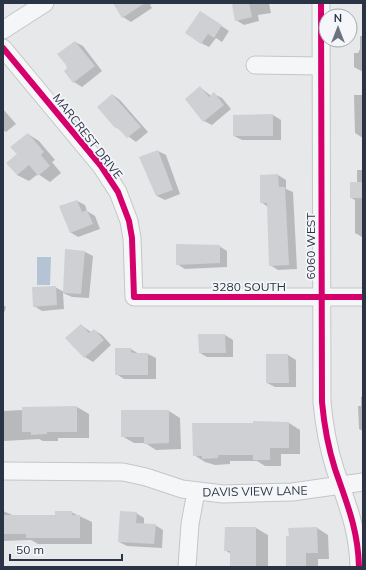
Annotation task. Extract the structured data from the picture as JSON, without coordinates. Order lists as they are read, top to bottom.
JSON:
{
  "streets": {
    "street": [
      "MARCREST DRIVE",
      "6060 WEST",
      "3280 SOUTH",
      "DAVIS VIEW LANE"
    ]
  },
  "crossings": [
    ["MARCREST DRIVE", "3280 SOUTH"],
    ["6060 WEST", "3280 SOUTH"],
    ["6060 WEST", "DAVIS VIEW LANE"]
  ],
  "scale_bar": "50 m",
  "north": "top"
}
